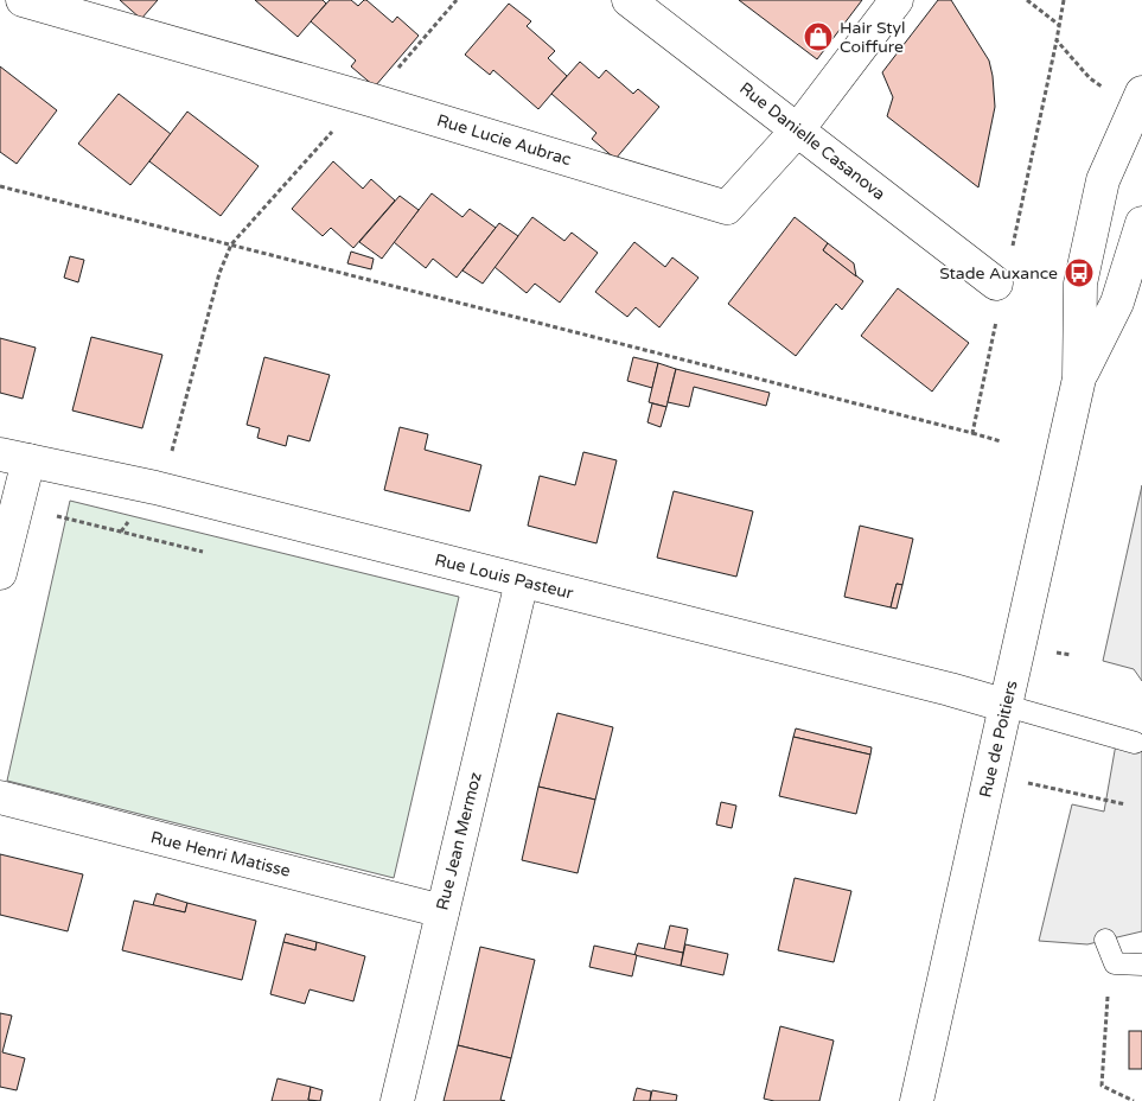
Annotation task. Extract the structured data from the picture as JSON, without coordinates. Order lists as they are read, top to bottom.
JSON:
{
  "streets": {
    "street": [
      "Rue Lucie Aubrac",
      "Rue Danielle Casanova",
      "Rue Louis Pasteur",
      "Rue de Poitiers",
      "Rue Jean Mermoz",
      "Rue Henri Matisse"
    ]
  },
  "crossings": [
    ["Rue Lucie Aubrac", "Rue Danielle Casanova"],
    ["Rue Louis Pasteur", "Rue de Poitiers"],
    ["Rue Louis Pasteur", "Rue Jean Mermoz"],
    ["Rue Jean Mermoz", "Rue Henri Matisse"]
  ],
  "places": {
    "shop": ["Hair Styl Coiffure"],
    "bus stop": ["Stade Auxance"]
  }
}
